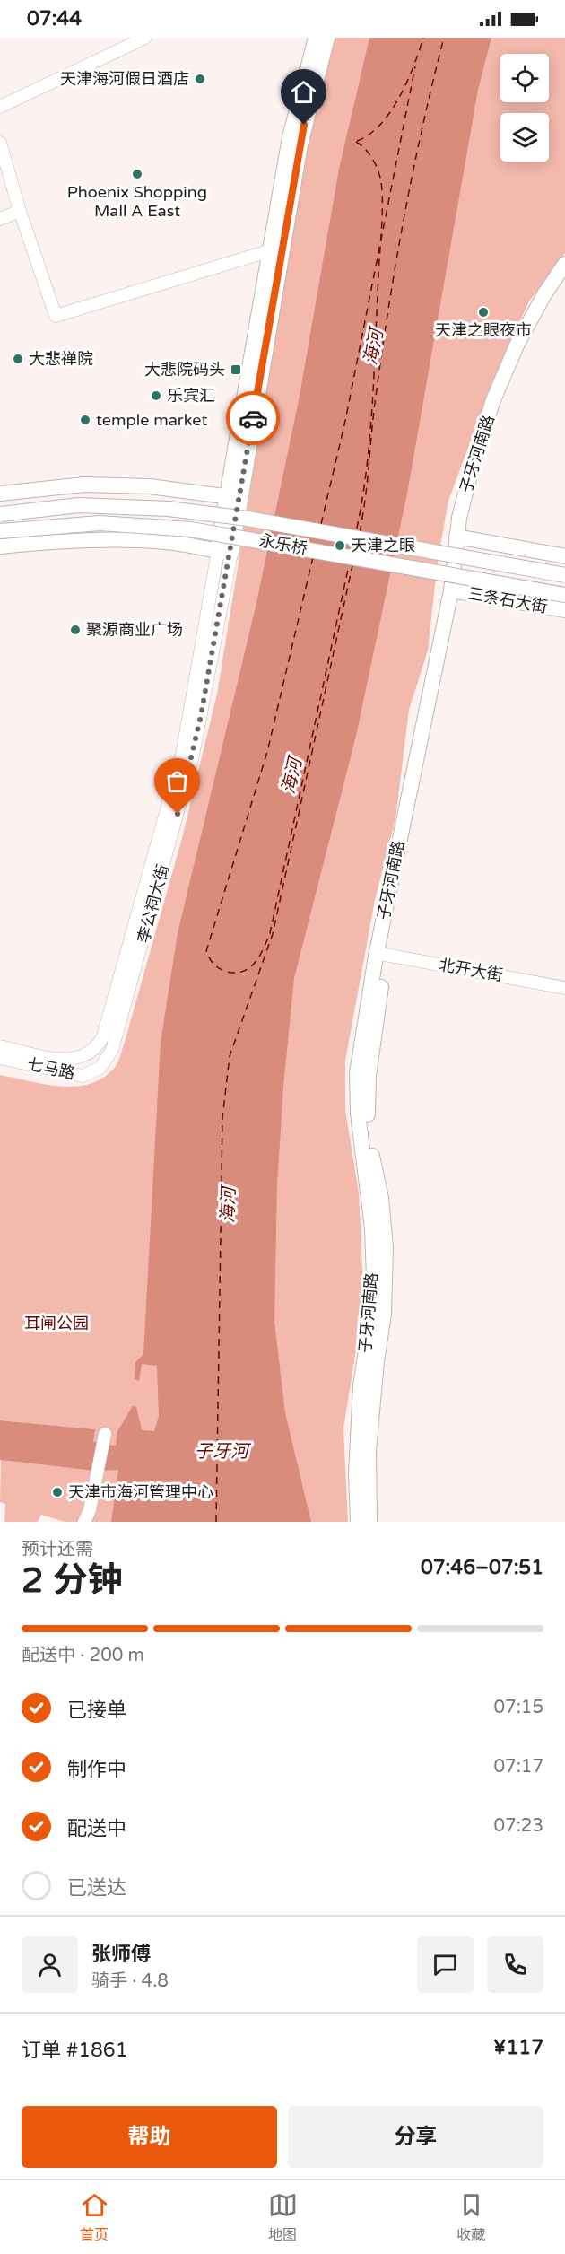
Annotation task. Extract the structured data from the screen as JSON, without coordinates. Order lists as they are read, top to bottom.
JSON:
{
  "streets": {
    "main road": [
      "子牙河南路",
      "永乐桥",
      "三条石大街",
      "李公祠大街"
    ],
    "street": ["北开大街", "七马路"]
  },
  "crossings": [
    ["子牙河南路", "三条石大街"],
    ["子牙河南路", "北开大街"],
    ["李公祠大街", "七马路"]
  ],
  "water": ["海河", "子牙河"],
  "parks": ["耳闸公园"],
  "places": {
    "other": [
      "天津海河假日酒店",
      "Phoenix Shopping Mall A East",
      "天津之眼夜市",
      "大悲禅院",
      "乐宾汇",
      "temple market",
      "天津之眼",
      "聚源商业广场",
      "天津市海河管理中心"
    ],
    "transit": ["大悲院码头"]
  },
  "page": {
    "status": "07:44",
    "heading": ["2 分钟", "预计还需", "07:46–07:51"],
    "panel": [
      "张师傅",
      "骑手 · 4.8",
      "订单 #1861",
      "¥117"
    ],
    "bar": "配送中 · 200 m",
    "list": [
      ["已接单", "07:15"],
      ["制作中", "07:17"],
      ["配送中", "07:23"],
      "已送达"
    ],
    "buttons": ["帮助", "分享"],
    "tabs": ["首页", "地图", "收藏"]
  }
}
